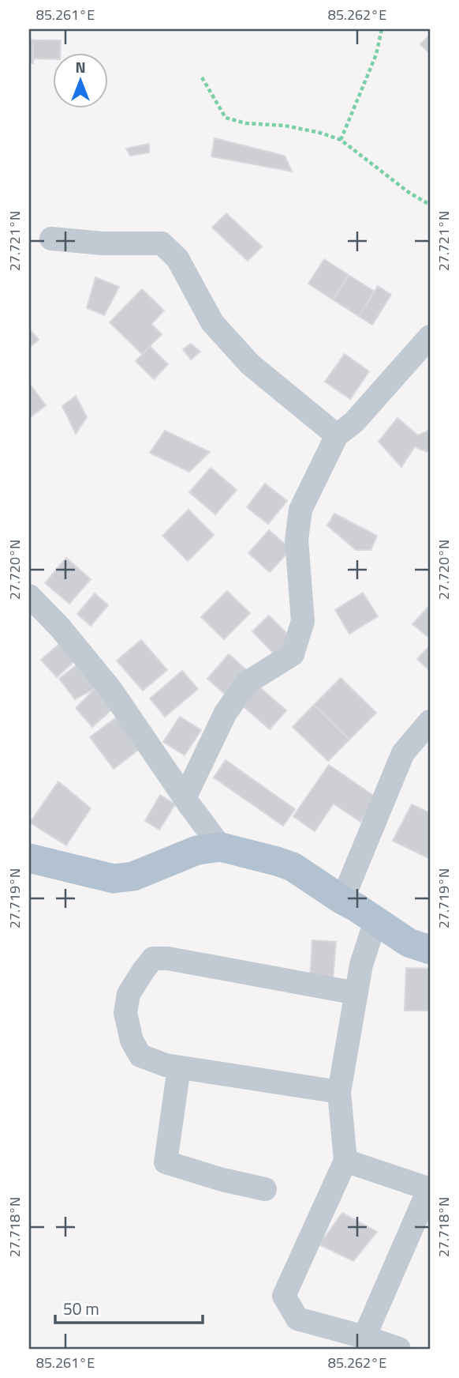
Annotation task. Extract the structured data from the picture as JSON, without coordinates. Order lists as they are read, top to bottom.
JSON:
{
  "scale_bar": "50 m",
  "north": "top",
  "coordinates": [
    "85.261°E",
    "85.262°E",
    "27.721°N",
    "27.720°N",
    "27.719°N",
    "27.718°N"
  ]
}
